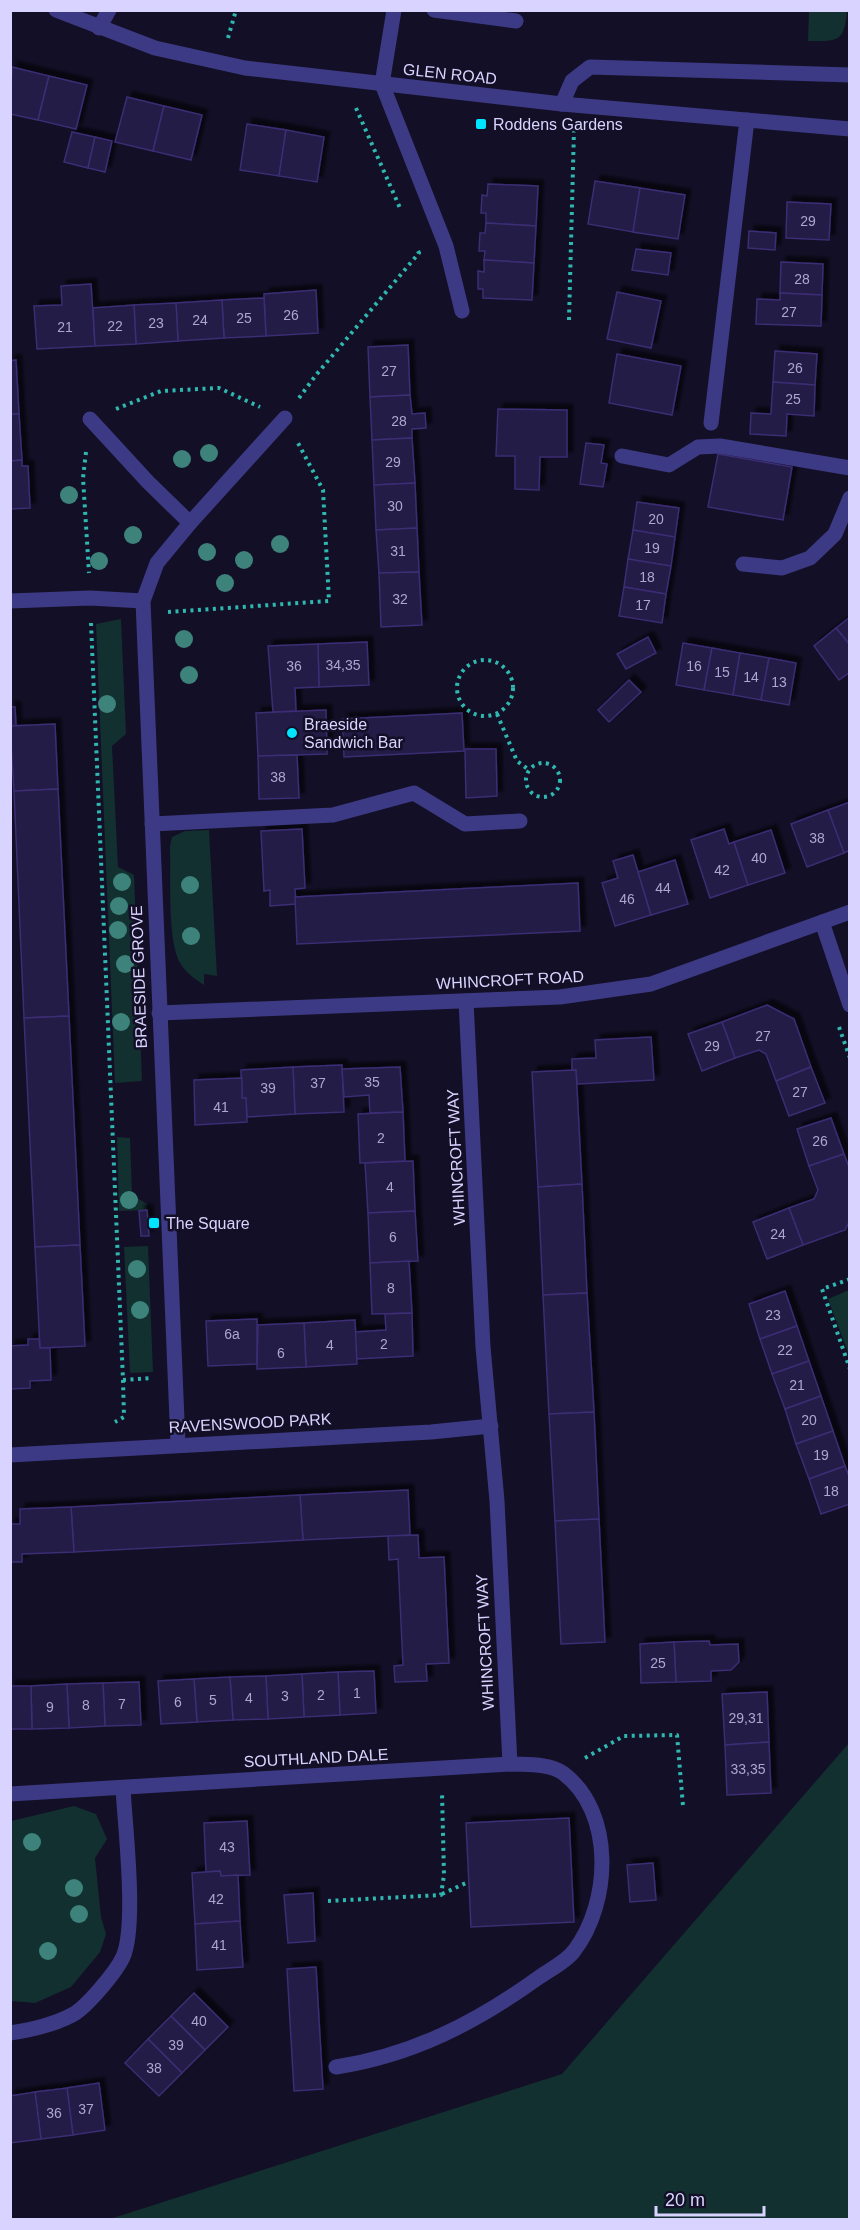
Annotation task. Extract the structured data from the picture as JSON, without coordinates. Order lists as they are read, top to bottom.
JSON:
{
  "streets": {
    "street": [
      "GLEN ROAD",
      "BRAESIDE GROVE",
      "WHINCROFT ROAD",
      "WHINCROFT WAY",
      "RAVENSWOOD PARK",
      "SOUTHLAND DALE"
    ]
  },
  "crossings": [
    ["BRAESIDE GROVE", "WHINCROFT ROAD"],
    ["BRAESIDE GROVE", "RAVENSWOOD PARK"],
    ["WHINCROFT ROAD", "WHINCROFT WAY"],
    ["WHINCROFT WAY", "RAVENSWOOD PARK"],
    ["WHINCROFT WAY", "SOUTHLAND DALE"]
  ],
  "places": {
    "transit": ["Roddens Gardens", "The Square"],
    "other": ["Braeside Sandwich Bar"]
  },
  "house_numbers": [
    "29",
    "28",
    "27",
    "26",
    "25",
    "24",
    "23",
    "22",
    "21",
    "26",
    "27",
    "25",
    "28",
    "29",
    "30",
    "20",
    "19",
    "31",
    "18",
    "32",
    "17",
    "34,35",
    "36",
    "16",
    "15",
    "14",
    "13",
    "38",
    "38",
    "40",
    "42",
    "44",
    "46",
    "27",
    "29",
    "35",
    "37",
    "39",
    "27",
    "41",
    "2",
    "26",
    "4",
    "24",
    "6",
    "8",
    "23",
    "6a",
    "2",
    "4",
    "22",
    "6",
    "21",
    "20",
    "19",
    "18",
    "25",
    "1",
    "2",
    "3",
    "4",
    "5",
    "6",
    "7",
    "8",
    "9",
    "29,31",
    "33,35",
    "43",
    "42",
    "41",
    "40",
    "39",
    "38",
    "37",
    "36"
  ],
  "scale_bar": "20 m"
}
